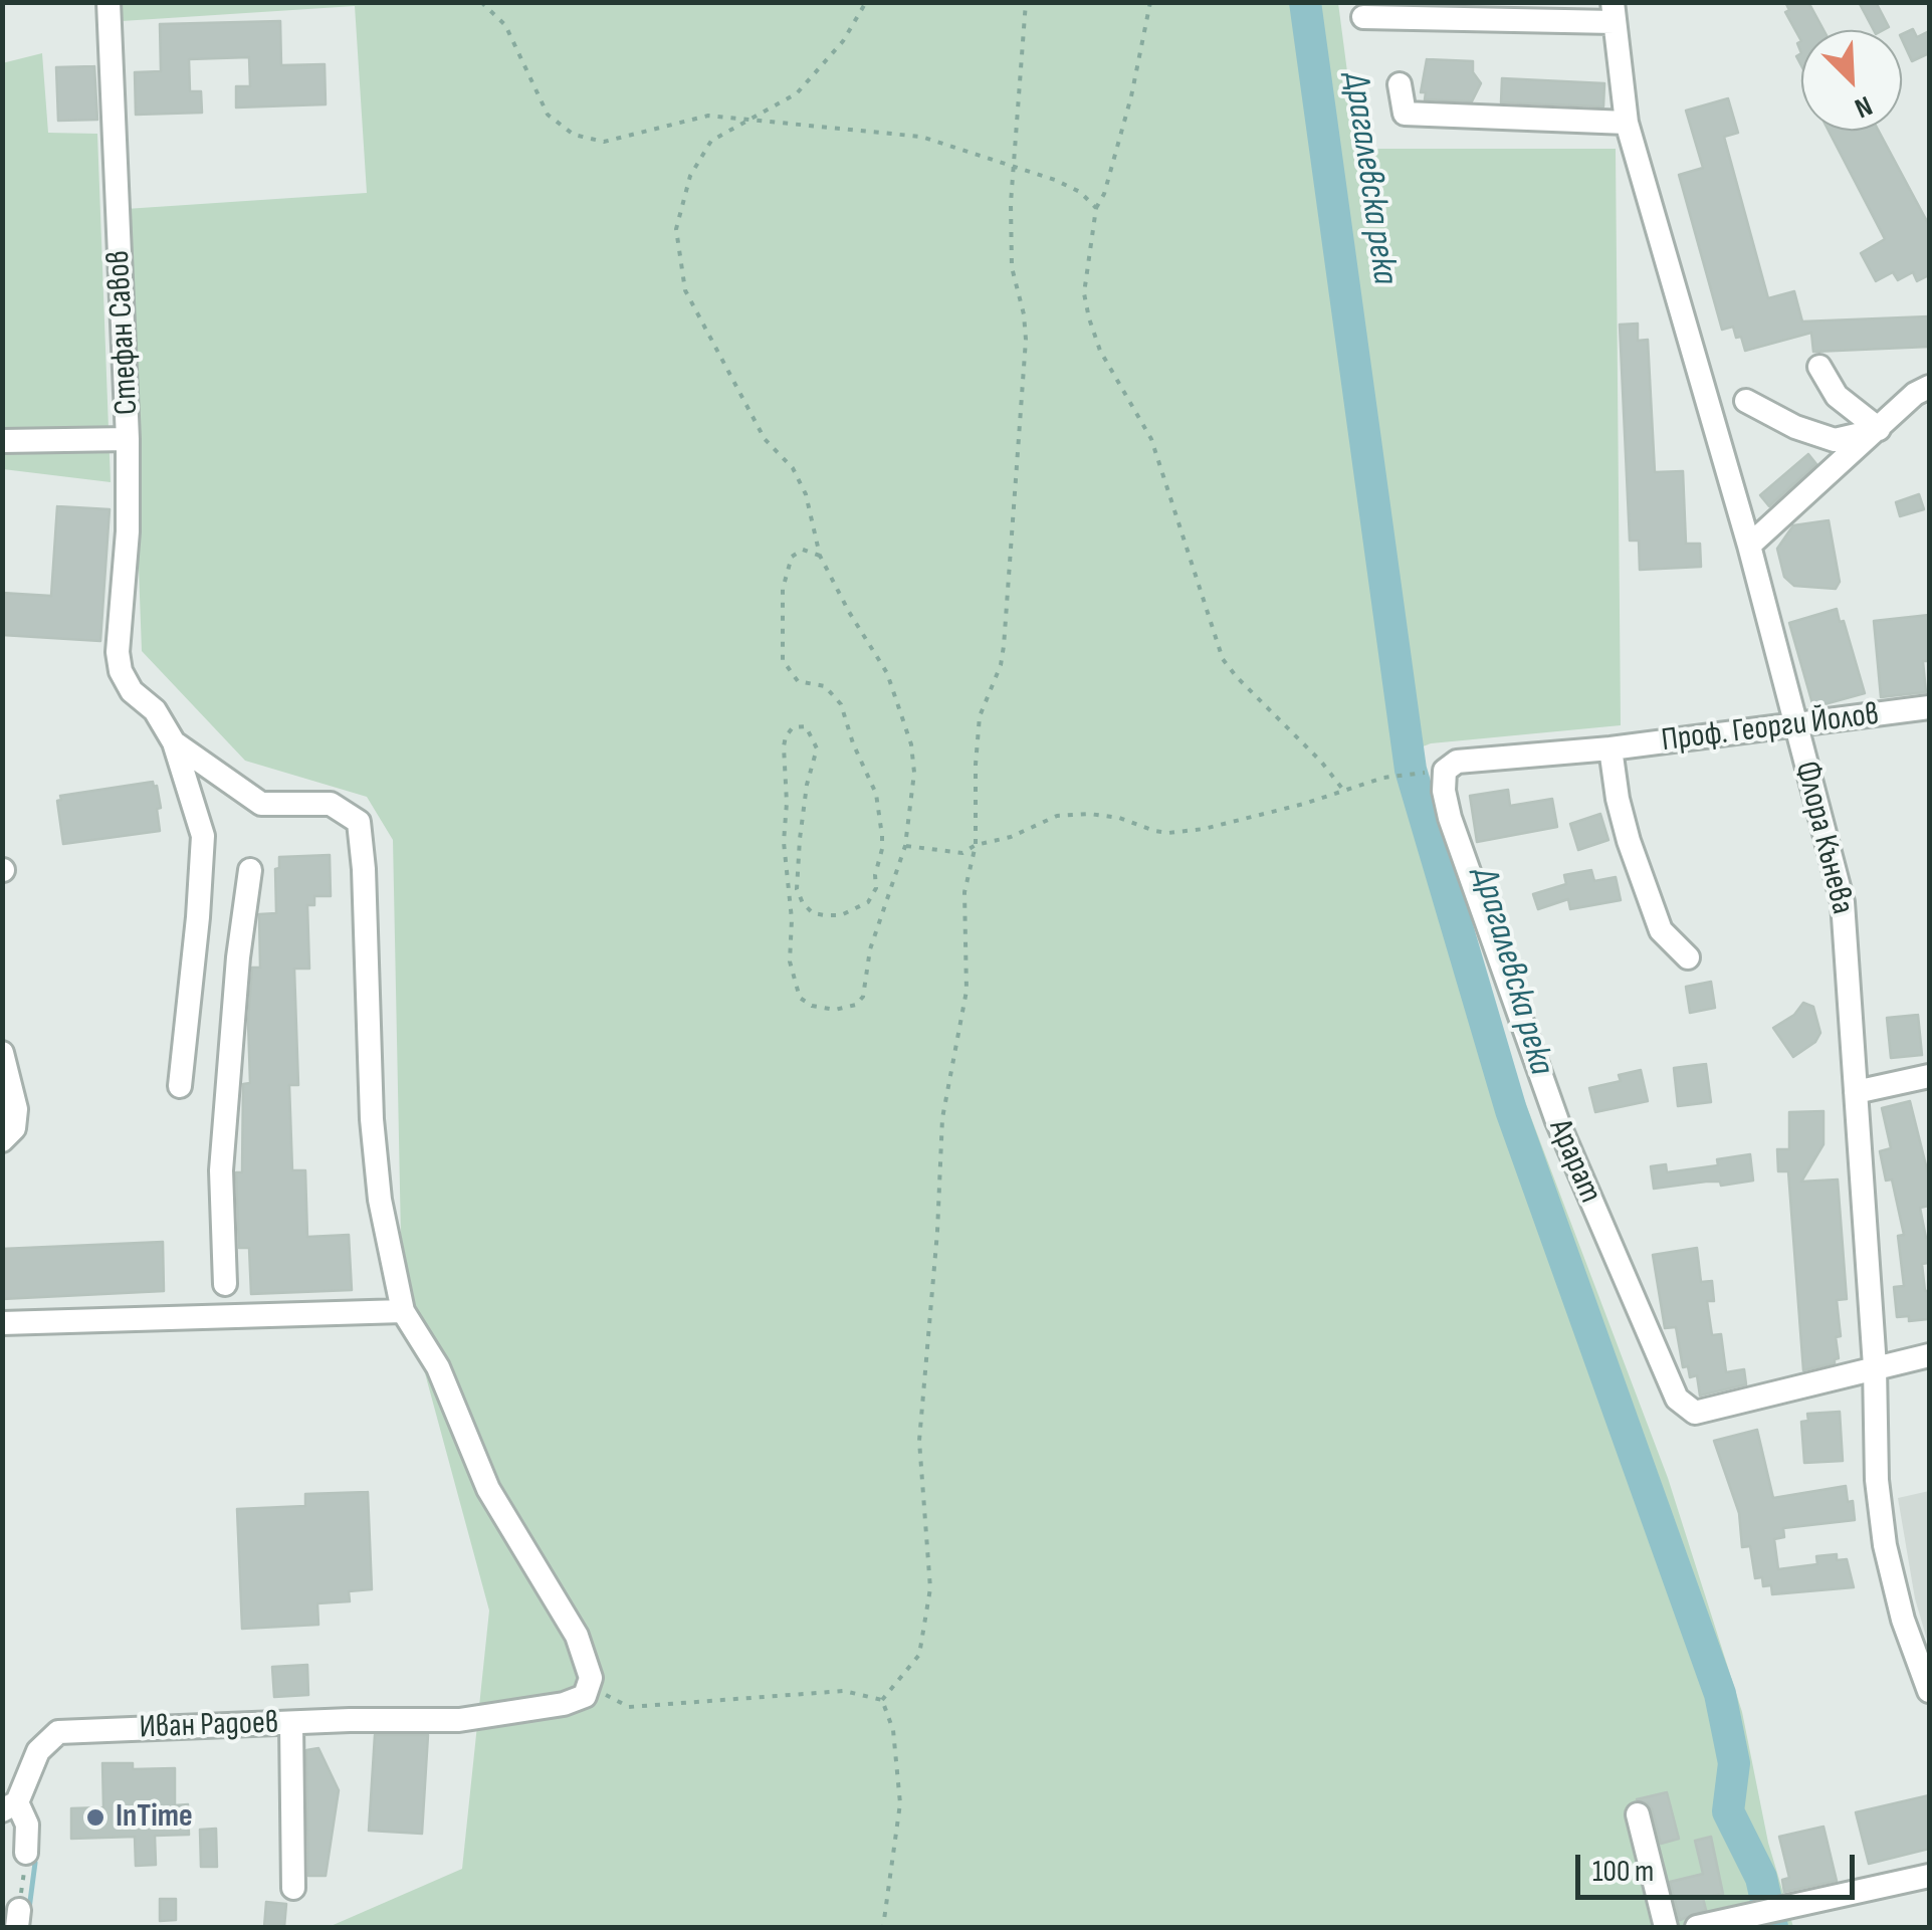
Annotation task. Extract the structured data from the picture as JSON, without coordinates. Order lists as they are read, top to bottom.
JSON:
{
  "streets": {
    "street": [
      "Стефан Савов",
      "Проф. Георги Йолов",
      "Флора Кънева",
      "Арарат",
      "Иван Радоев"
    ]
  },
  "crossings": [
    ["Проф. Георги Йолов", "Флора Кънева"],
    ["Флора Кънева", "Арарат"]
  ],
  "water": ["Драгалевска река"],
  "places": ["InTime"],
  "scale_bar": "100 m",
  "north": "bottom right"
}
